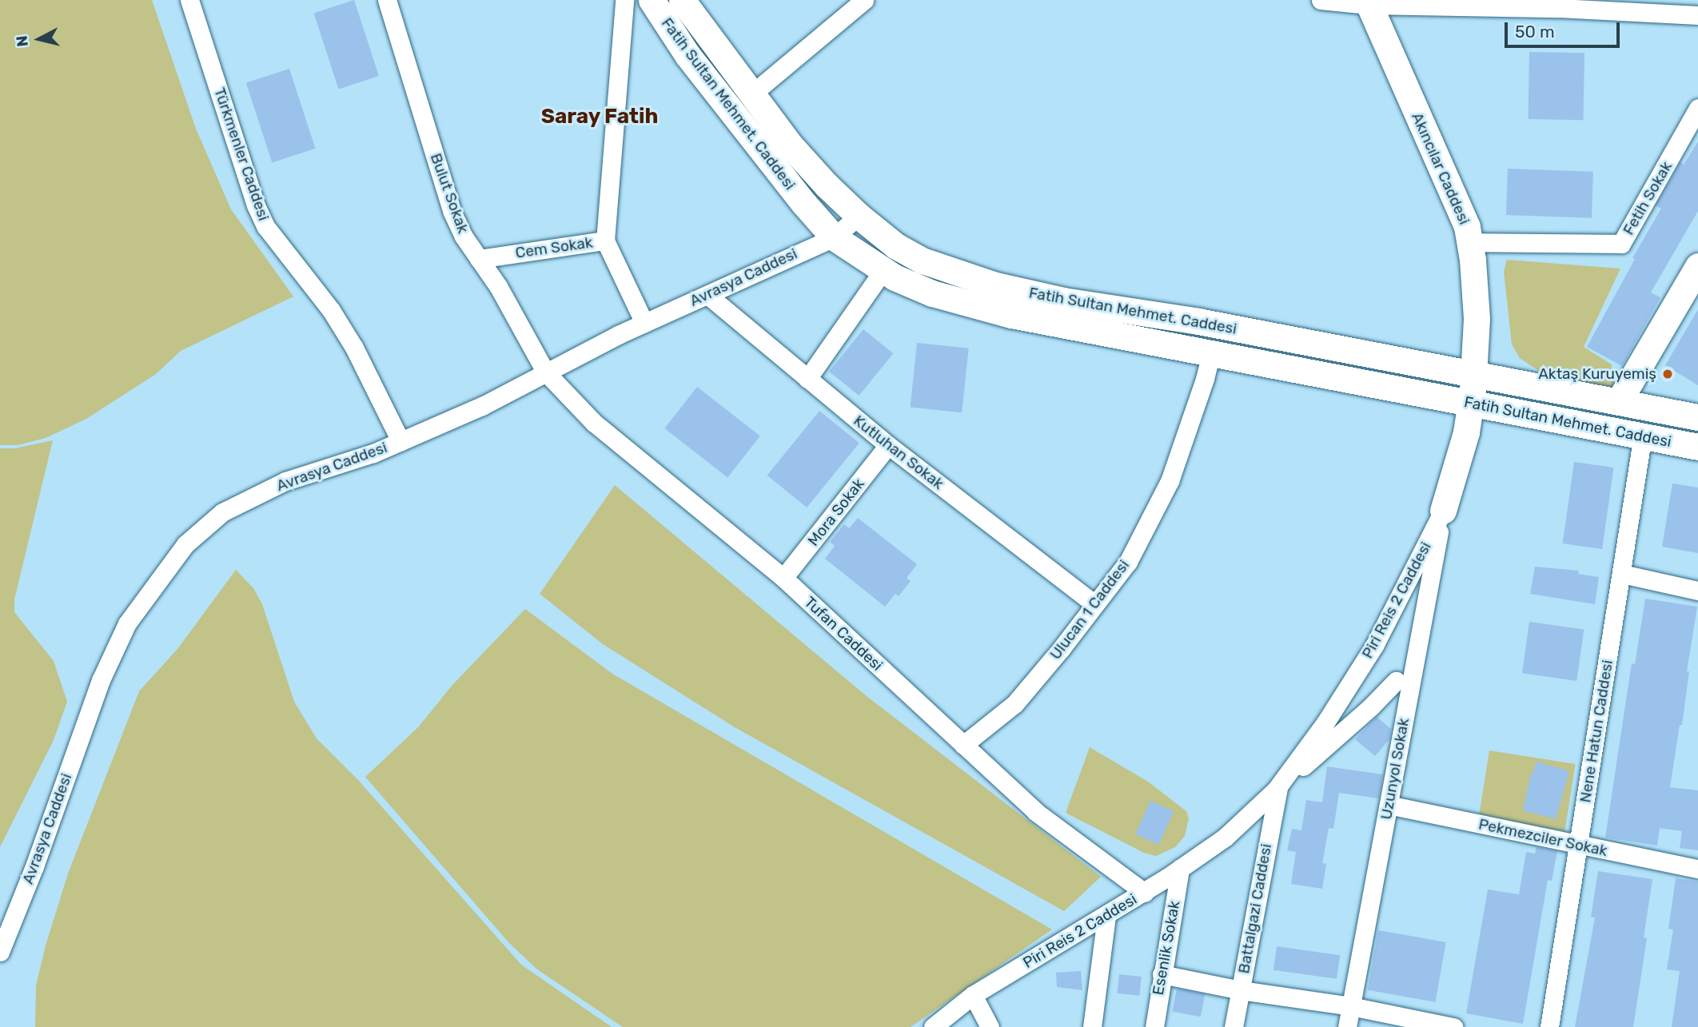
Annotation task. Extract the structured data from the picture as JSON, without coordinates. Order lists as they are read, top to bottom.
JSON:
{
  "streets": {
    "street": [
      "Fatih Sultan Mehmet. Caddesi",
      "Türkmenler Caddesi",
      "Akıncılar Caddesi",
      "Bulut Sokak",
      "Fetih Sokak",
      "Cem Sokak",
      "Avrasya Caddesi",
      "Kutluhan Sokak",
      "Mora Sokak",
      "Piri Reis 2 Caddesi",
      "Ulucan 1 Caddesi",
      "Tufan Caddesi",
      "Nene Hatun Caddesi",
      "Uzunyol Sokak",
      "Pekmezciler Sokak",
      "Battalgazi Caddesi",
      "Esenlik Sokak"
    ]
  },
  "crossings": [
    ["Fatih Sultan Mehmet. Caddesi", "Akıncılar Caddesi"],
    ["Fatih Sultan Mehmet. Caddesi", "Avrasya Caddesi"],
    ["Fatih Sultan Mehmet. Caddesi", "Piri Reis 2 Caddesi"],
    ["Fatih Sultan Mehmet. Caddesi", "Ulucan 1 Caddesi"],
    ["Fatih Sultan Mehmet. Caddesi", "Nene Hatun Caddesi"],
    ["Türkmenler Caddesi", "Avrasya Caddesi"],
    ["Akıncılar Caddesi", "Fetih Sokak"],
    ["Akıncılar Caddesi", "Piri Reis 2 Caddesi"],
    ["Bulut Sokak", "Cem Sokak"],
    ["Bulut Sokak", "Avrasya Caddesi"],
    ["Bulut Sokak", "Tufan Caddesi"],
    ["Cem Sokak", "Avrasya Caddesi"],
    ["Avrasya Caddesi", "Kutluhan Sokak"],
    ["Avrasya Caddesi", "Tufan Caddesi"],
    ["Kutluhan Sokak", "Mora Sokak"],
    ["Kutluhan Sokak", "Ulucan 1 Caddesi"],
    ["Mora Sokak", "Tufan Caddesi"],
    ["Piri Reis 2 Caddesi", "Tufan Caddesi"],
    ["Piri Reis 2 Caddesi", "Uzunyol Sokak"],
    ["Piri Reis 2 Caddesi", "Battalgazi Caddesi"],
    ["Piri Reis 2 Caddesi", "Esenlik Sokak"],
    ["Ulucan 1 Caddesi", "Tufan Caddesi"],
    ["Nene Hatun Caddesi", "Pekmezciler Sokak"],
    ["Uzunyol Sokak", "Pekmezciler Sokak"]
  ],
  "districts": ["Saray Fatih"],
  "places": ["Aktaş Kuruyemiş"],
  "scale_bar": "50 m",
  "north": "left"
}
